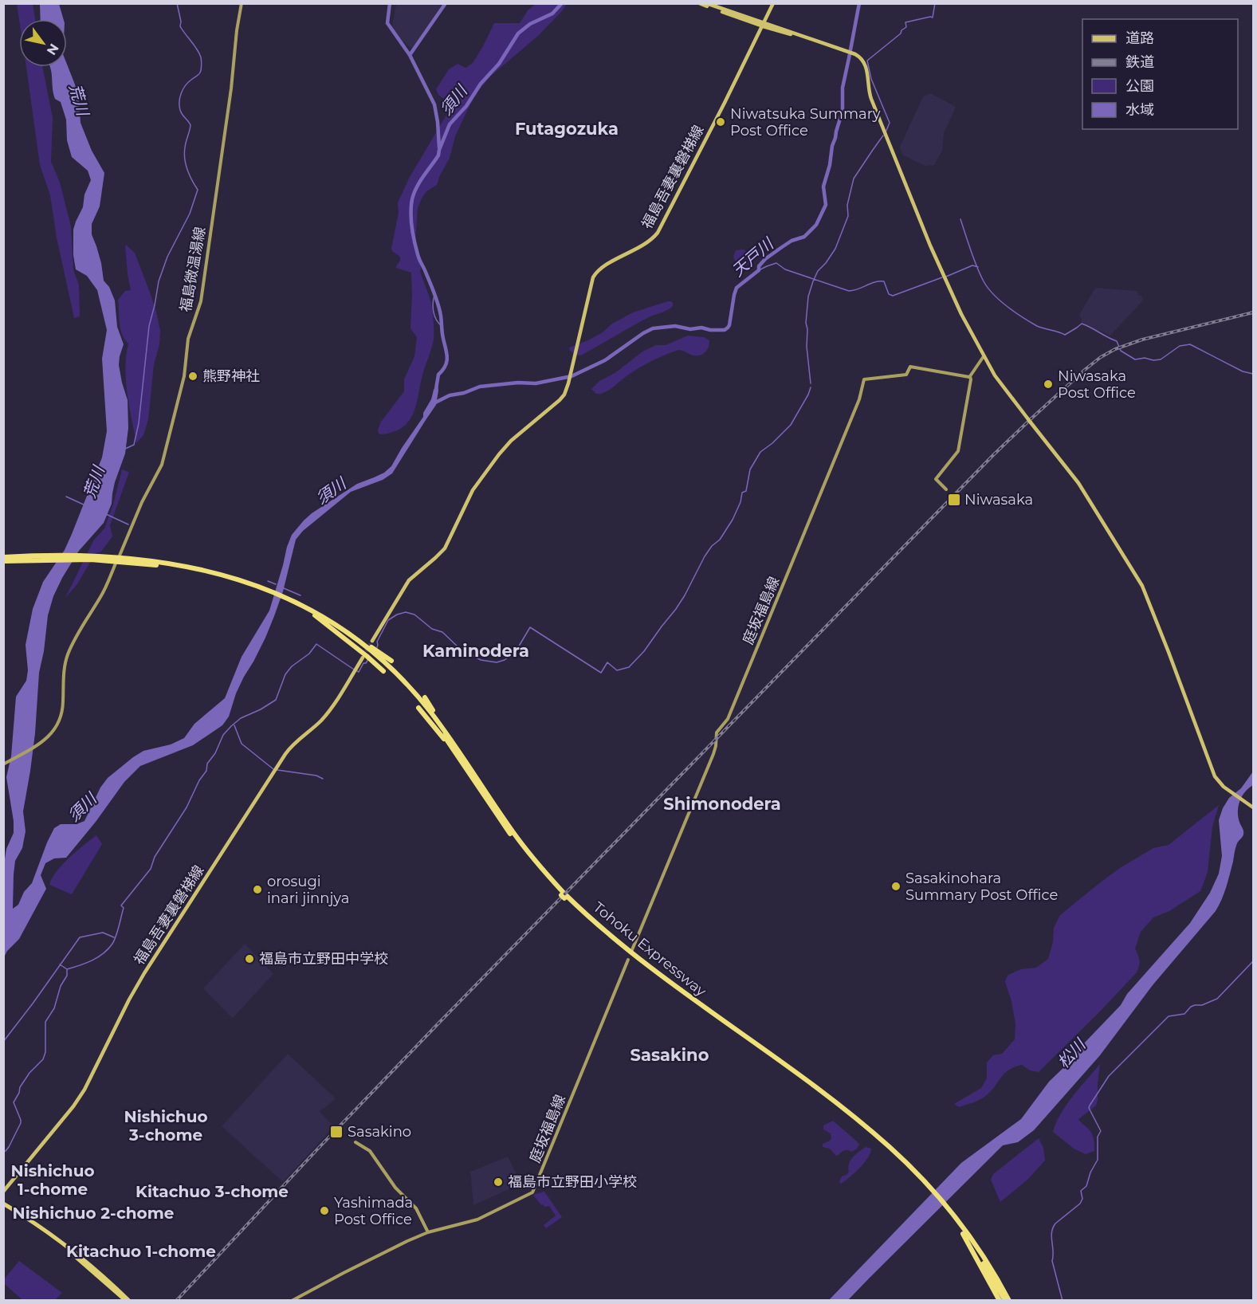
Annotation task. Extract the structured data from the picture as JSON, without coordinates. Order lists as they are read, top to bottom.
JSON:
{
  "streets": {
    "highway": ["Tohoku Expressway"],
    "main road": ["福島吾妻裏磐梯線", "福島微温湯線", "庭坂福島線"]
  },
  "districts": [
    "Futagozuka",
    "Kaminodera",
    "Shimonodera",
    "Sasakino",
    "Nishichuo 3-chome",
    "Nishichuo 1-chome",
    "Kitachuo 3-chome",
    "Nishichuo 2-chome",
    "Kitachuo 1-chome"
  ],
  "water": [
    "荒川",
    "須川",
    "天戸川",
    "松川"
  ],
  "places": {
    "other": [
      "Niwatsuka Summary Post Office",
      "熊野神社",
      "Niwasaka Post Office",
      "Sasakinohara Summary Post Office",
      "orosugi inari jinnjya",
      "福島市立野田中学校",
      "福島市立野田小学校",
      "Yashimada Post Office"
    ],
    "transit": ["Niwasaka", "Sasakino"]
  },
  "legend": [
    "道路",
    "鉄道",
    "公園",
    "水域"
  ],
  "north": "bottom right"
}
